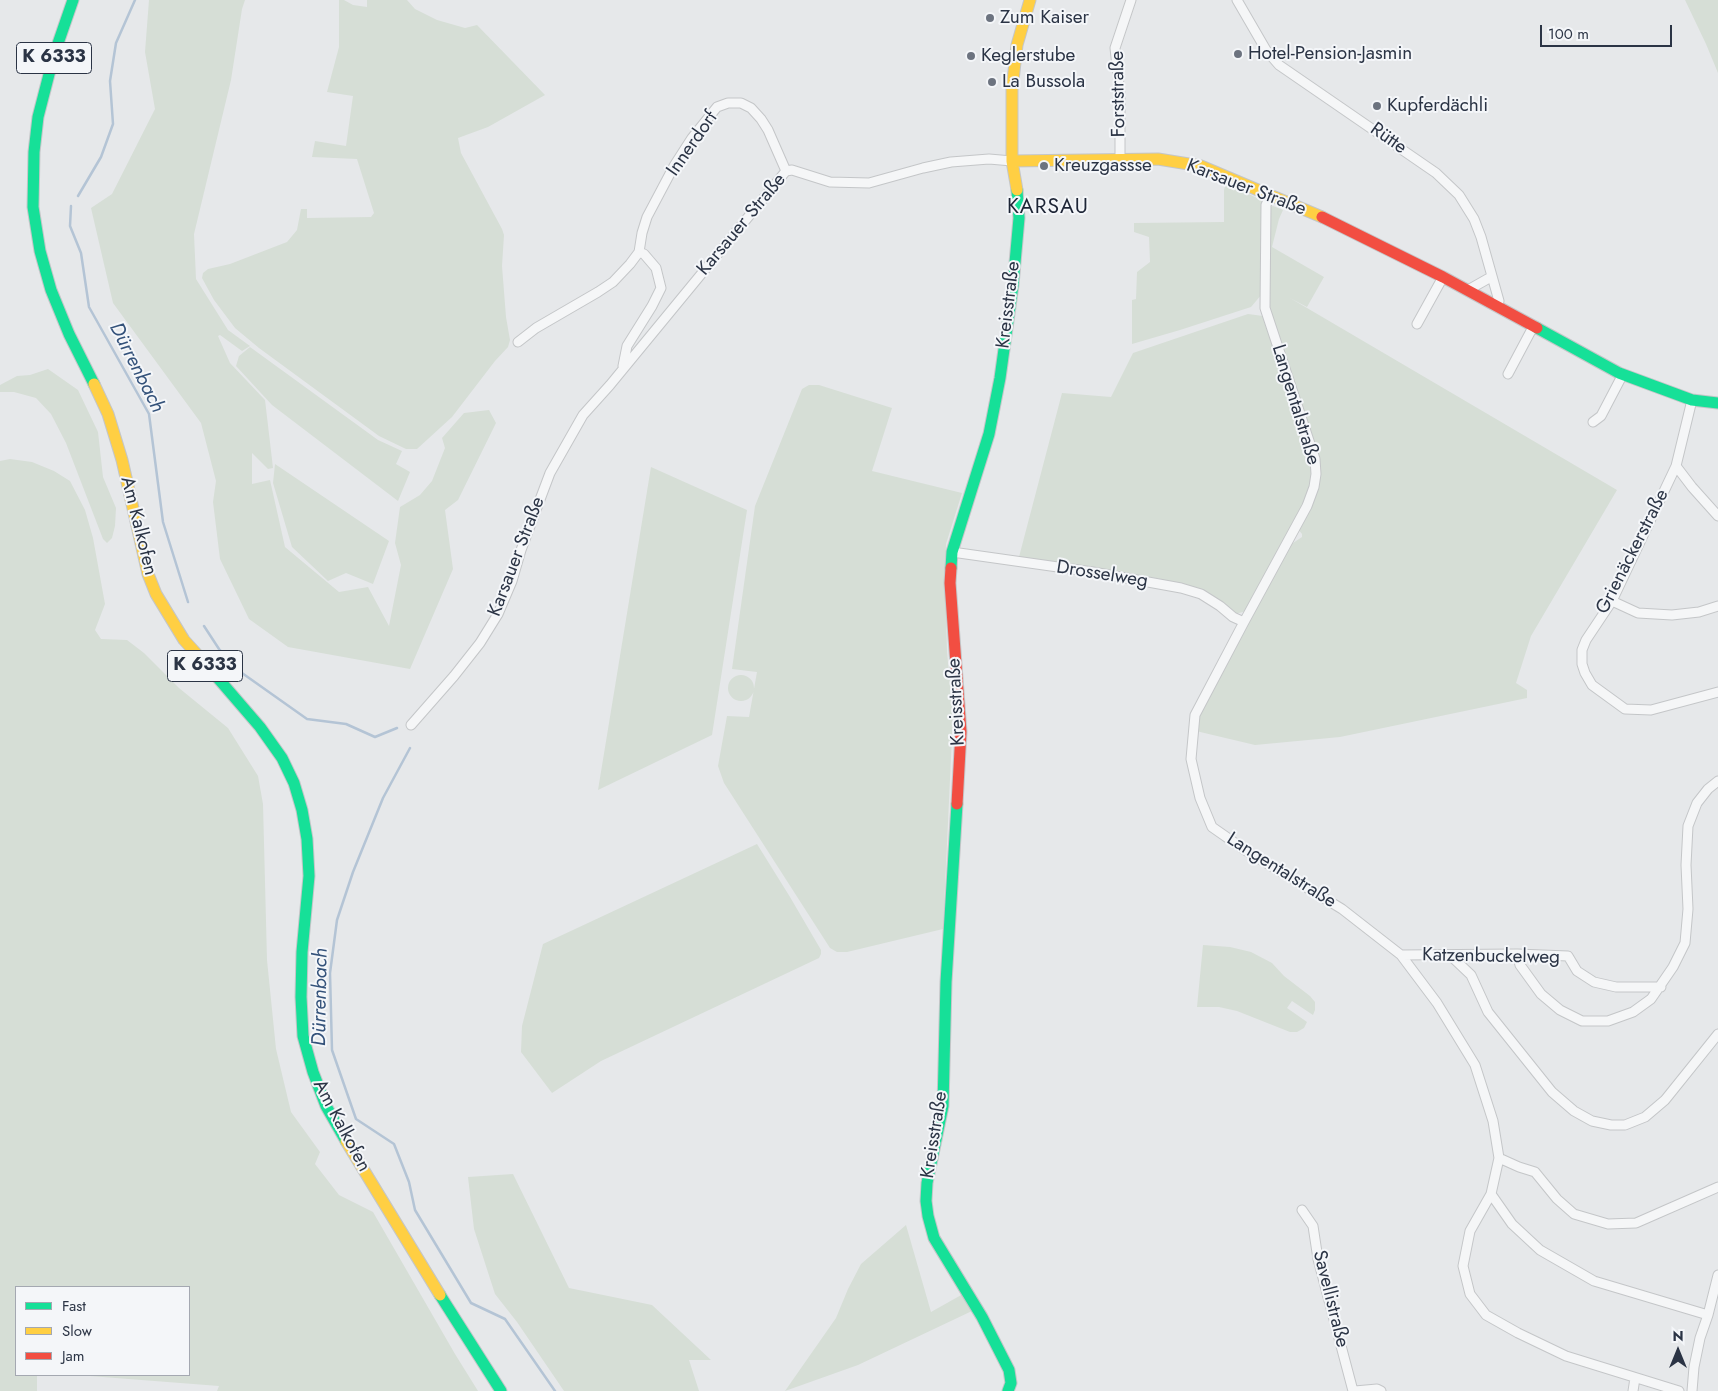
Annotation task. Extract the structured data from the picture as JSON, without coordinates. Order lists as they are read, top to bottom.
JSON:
{
  "streets": {
    "street": [
      "K 6333",
      "Forststraße",
      "Rütte",
      "Innerdorf",
      "Karsauer Straße",
      "Kreisstraße",
      "Langentalstraße",
      "Am Kalkofen",
      "Grienäckerstraße",
      "Drosselweg",
      "Katzenbuckelweg",
      "Savellistraße"
    ]
  },
  "crossings": [
    ["Forststraße", "Karsauer Straße"],
    ["Rütte", "Karsauer Straße"],
    ["Innerdorf", "Karsauer Straße"],
    ["Karsauer Straße", "Kreisstraße"],
    ["Karsauer Straße", "Langentalstraße"],
    ["Karsauer Straße", "Grienäckerstraße"],
    ["Kreisstraße", "Drosselweg"],
    ["Langentalstraße", "Drosselweg"],
    ["Langentalstraße", "Katzenbuckelweg"]
  ],
  "districts": ["KARSAU"],
  "water": ["Dürrenbach"],
  "places": [
    "Zum Kaiser",
    "Hotel-Pension-Jasmin",
    "Keglerstube",
    "La Bussola",
    "Kupferdächli",
    "Kreuzgassse"
  ],
  "legend": ["Fast", "Slow", "Jam"],
  "scale_bar": "100 m",
  "north": "top"
}
